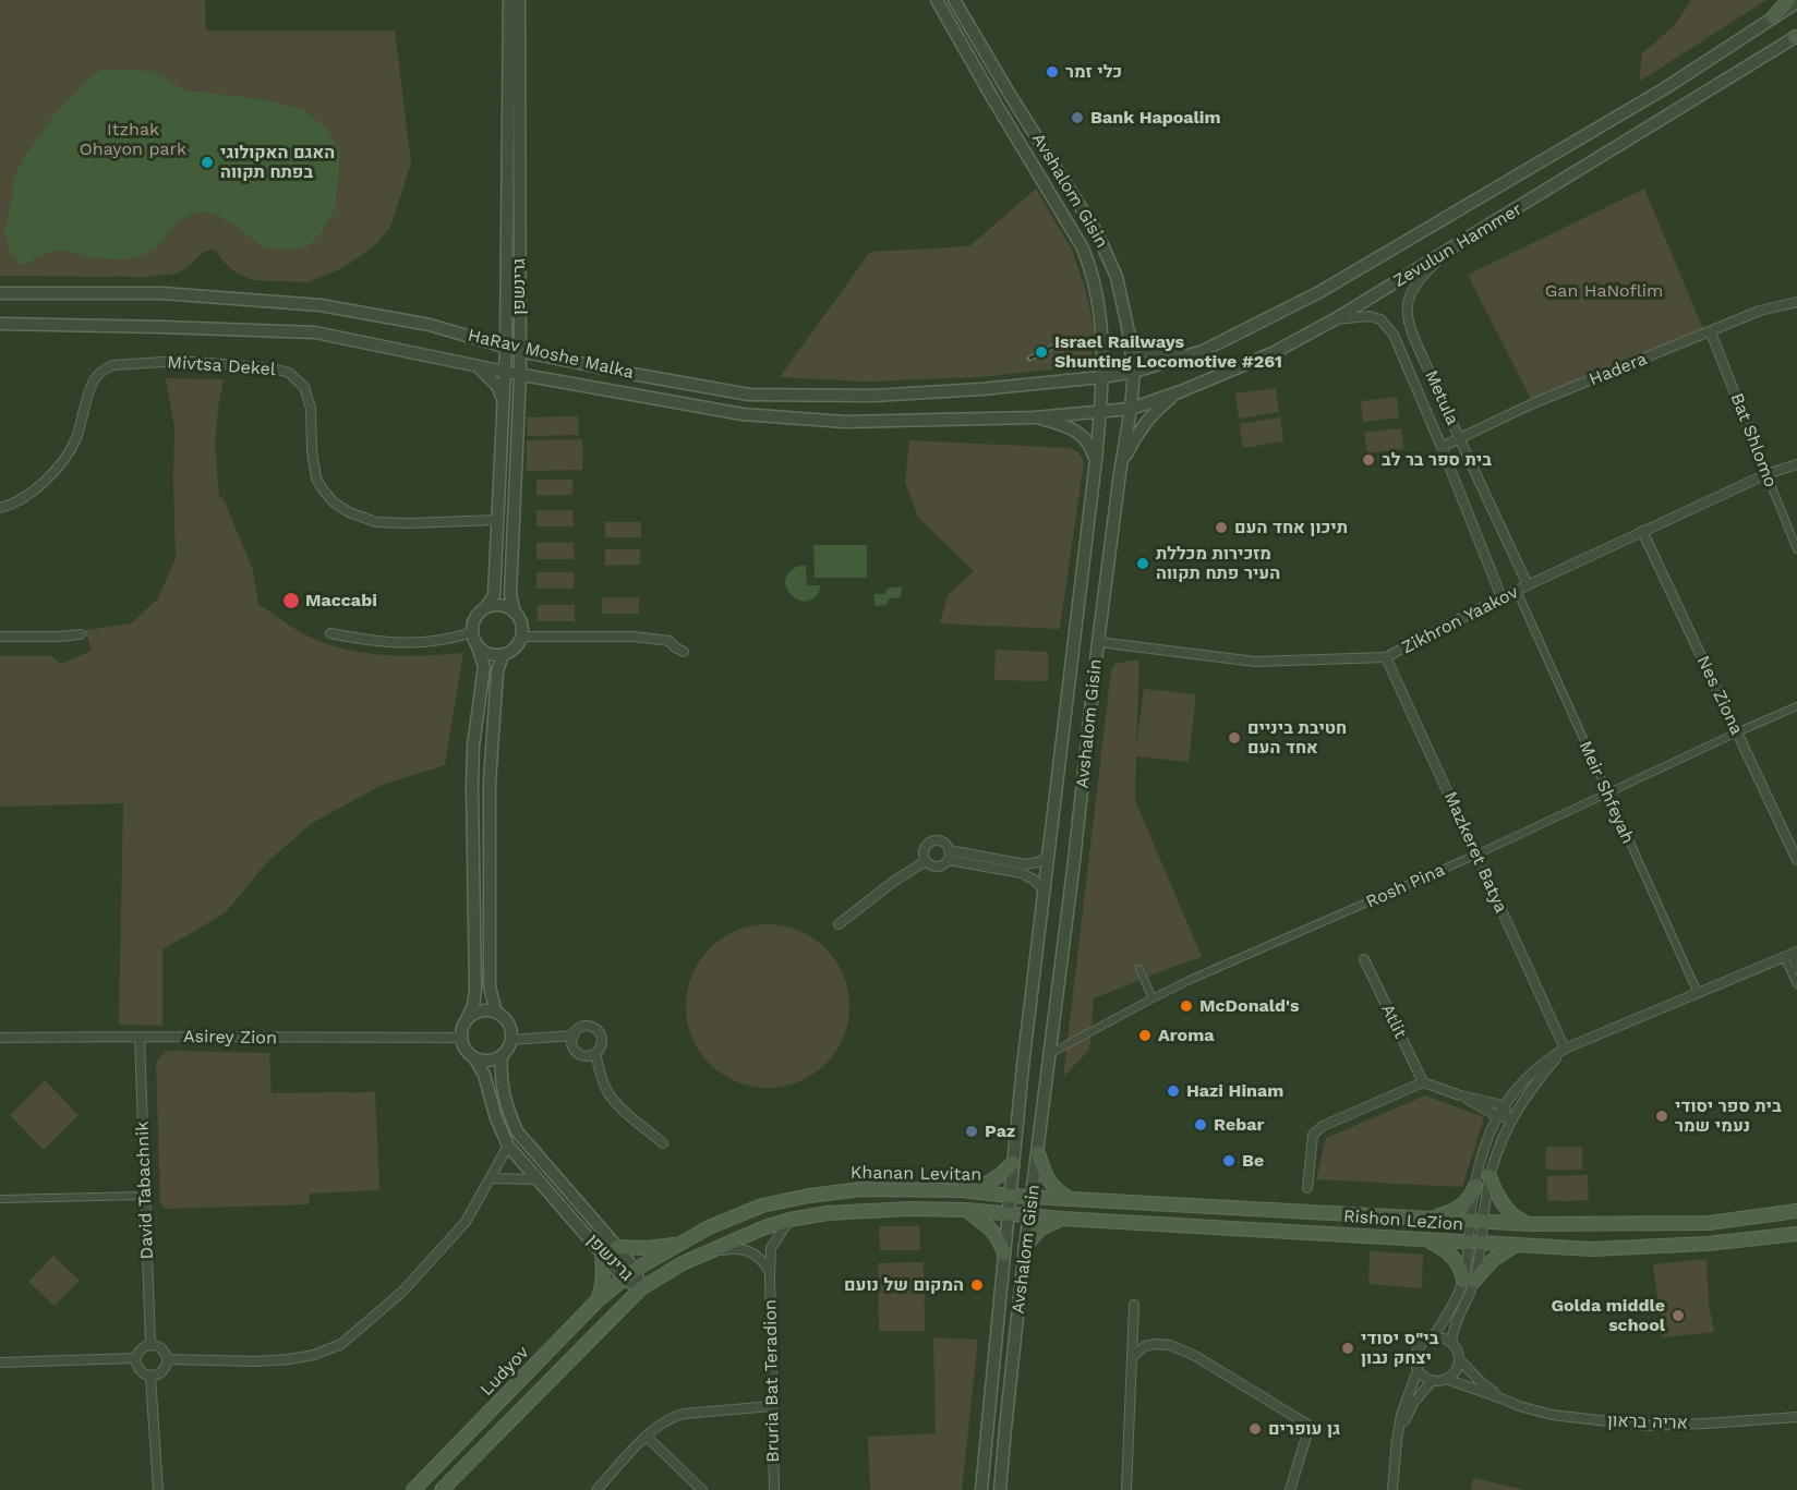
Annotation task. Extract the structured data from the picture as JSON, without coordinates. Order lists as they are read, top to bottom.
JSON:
{
  "streets": {
    "main road": ["Khanan Levitan", "Rishon LeZion", "Ludyov"],
    "street": [
      "Avshalom Gisin",
      "Zevulun Hammer",
      "גרינשפן",
      "HaRav Moshe Malka",
      "Mivtsa Dekel",
      "Hadera",
      "Metula",
      "Bat Shlomo",
      "Zikhron Yaakov",
      "Nes Ziona",
      "Meir Shfeyah",
      "Mazkeret Batya",
      "Rosh Pina",
      "Atlit",
      "Asirey Zion",
      "David Tabachnik",
      "Bruria Bat Teradion",
      "אריה בראון"
    ]
  },
  "crossings": [
    ["Avshalom Gisin", "Zevulun Hammer"],
    ["Avshalom Gisin", "HaRav Moshe Malka"],
    ["Avshalom Gisin", "Zikhron Yaakov"],
    ["Avshalom Gisin", "Rosh Pina"],
    ["Avshalom Gisin", "Khanan Levitan"],
    ["Avshalom Gisin", "Rishon LeZion"],
    ["Zevulun Hammer", "HaRav Moshe Malka"],
    ["Zevulun Hammer", "Metula"],
    ["גרינשפן", "HaRav Moshe Malka"],
    ["גרינשפן", "Asirey Zion"],
    ["גרינשפן", "Khanan Levitan"],
    ["גרינשפן", "Ludyov"],
    ["Hadera", "Metula"],
    ["Hadera", "Bat Shlomo"],
    ["Metula", "Zikhron Yaakov"],
    ["Bat Shlomo", "Zikhron Yaakov"],
    ["Zikhron Yaakov", "Nes Ziona"],
    ["Zikhron Yaakov", "Meir Shfeyah"],
    ["Zikhron Yaakov", "Mazkeret Batya"],
    ["Nes Ziona", "Rosh Pina"],
    ["Meir Shfeyah", "Rosh Pina"],
    ["Mazkeret Batya", "Rosh Pina"],
    ["Asirey Zion", "David Tabachnik"],
    ["Khanan Levitan", "Rishon LeZion"],
    ["Khanan Levitan", "Ludyov"],
    ["Khanan Levitan", "Bruria Bat Teradion"]
  ],
  "parks": ["Itzhak Ohayon park", "Gan HaNoflim"],
  "places": [
    "כלי זמר",
    "Bank Hapoalim",
    "האגם האקולוגי בפתח תקווה",
    "Israel Railways Shunting Locomotive #261",
    "בית ספר בר לב",
    "תיכון אחד העם",
    "מזכירות מכללת העיר פתח תקווה",
    "Maccabi",
    "חטיבת ביניים אחד העם",
    "McDonald's",
    "Aroma",
    "Hazi Hinam",
    "בית ספר יסודי נעמי שמר",
    "Rebar",
    "Paz",
    "Be",
    "המקום של נועם",
    "Golda middle school",
    "בי\"ס יסודי יצחק נבון",
    "גן עופרים"
  ]
}
